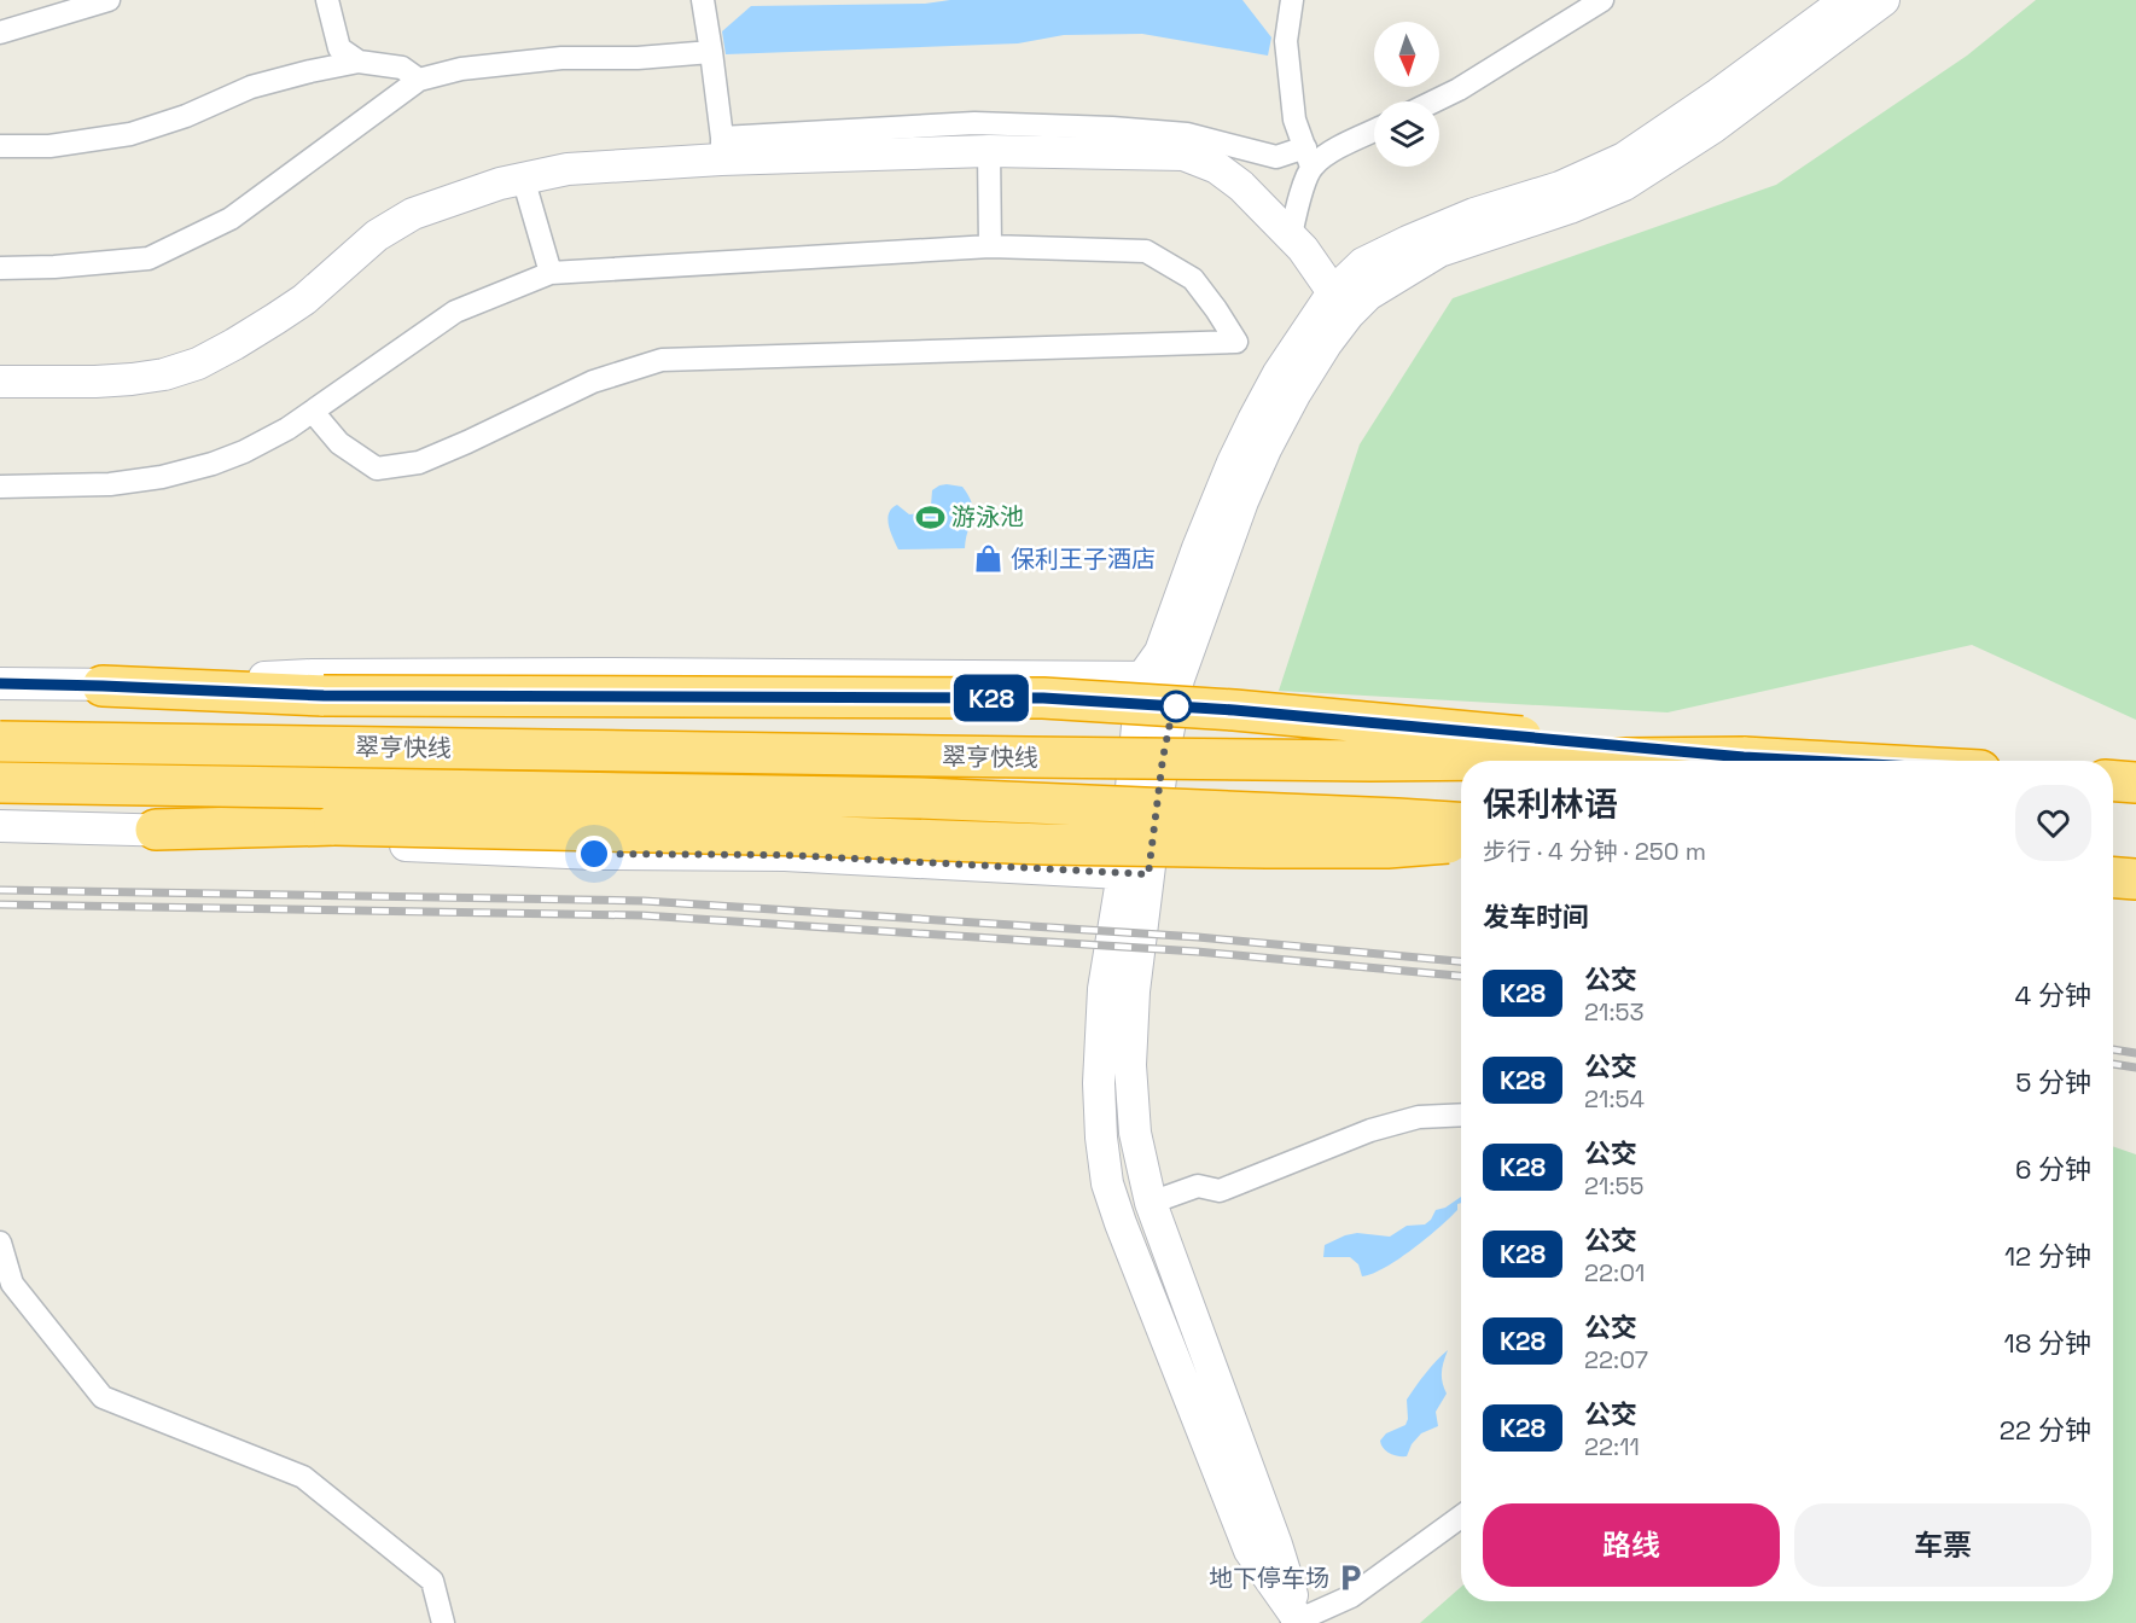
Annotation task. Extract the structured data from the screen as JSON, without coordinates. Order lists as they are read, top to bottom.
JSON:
{
  "streets": {
    "highway": ["翠亨快线"]
  },
  "places": {
    "sports": ["游泳池"],
    "shop": ["保利王子酒店"],
    "parking": ["地下停车场"]
  },
  "lines": ["bus line K28"],
  "north": "bottom",
  "page": {
    "on_map": "K28",
    "heading": [
      ["保利林语", "步行 · 4 分钟 · 250 m"],
      "发车时间"
    ],
    "list": [
      {
        "mark": "K28",
        "name": "公交",
        "note": "21:53",
        "value": "4 分钟"
      },
      {
        "mark": "K28",
        "name": "公交",
        "note": "21:54",
        "value": "5 分钟"
      },
      {
        "mark": "K28",
        "name": "公交",
        "note": "21:55",
        "value": "6 分钟"
      },
      {
        "mark": "K28",
        "name": "公交",
        "note": "22:01",
        "value": "12 分钟"
      },
      {
        "mark": "K28",
        "name": "公交",
        "note": "22:07",
        "value": "18 分钟"
      },
      {
        "mark": "K28",
        "name": "公交",
        "note": "22:11",
        "value": "22 分钟"
      }
    ],
    "buttons": ["路线", "车票"]
  }
}
